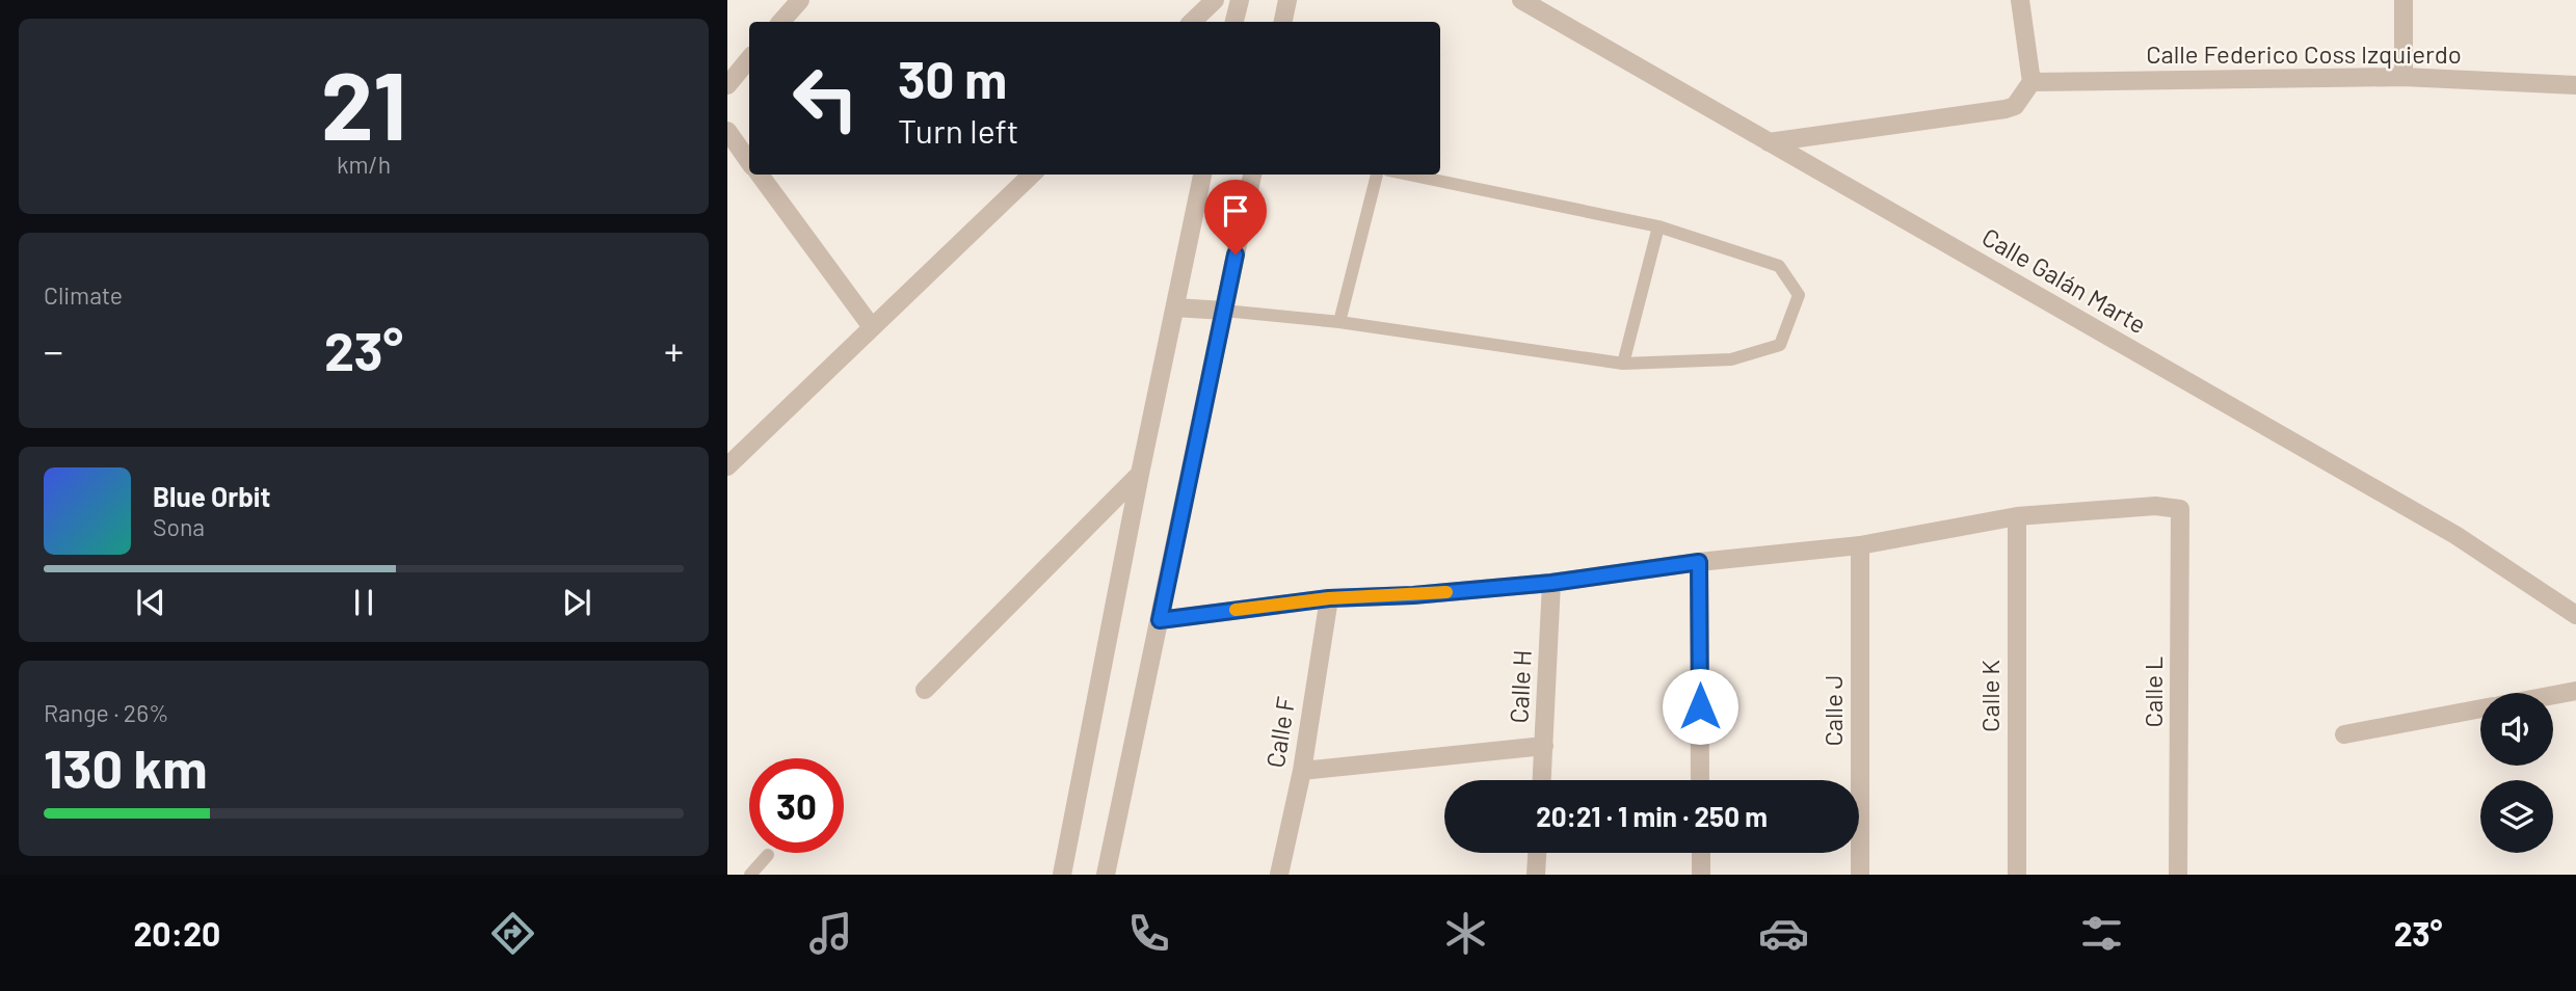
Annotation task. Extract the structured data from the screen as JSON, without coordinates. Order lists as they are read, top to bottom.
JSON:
{
  "streets": {
    "street": [
      "Calle Federico Coss Izquierdo",
      "Calle Galán Marte",
      "Calle H",
      "Calle L",
      "Calle K",
      "Calle J",
      "Calle F"
    ]
  },
  "crossings": [
    ["Calle L", "Calle K"]
  ],
  "page": {
    "tile": [
      ["21", "km/h"],
      "Climate",
      ["Range · 26%", "130 km"]
    ],
    "turn": ["30 m", "Turn left"],
    "heat": ["−", "23°", "+"],
    "song": ["Blue Orbit", "Sona"],
    "limit": "30",
    "trip": "20:21 · 1 min · 250 m",
    "tabs": ["20:20", "23°"]
  }
}
